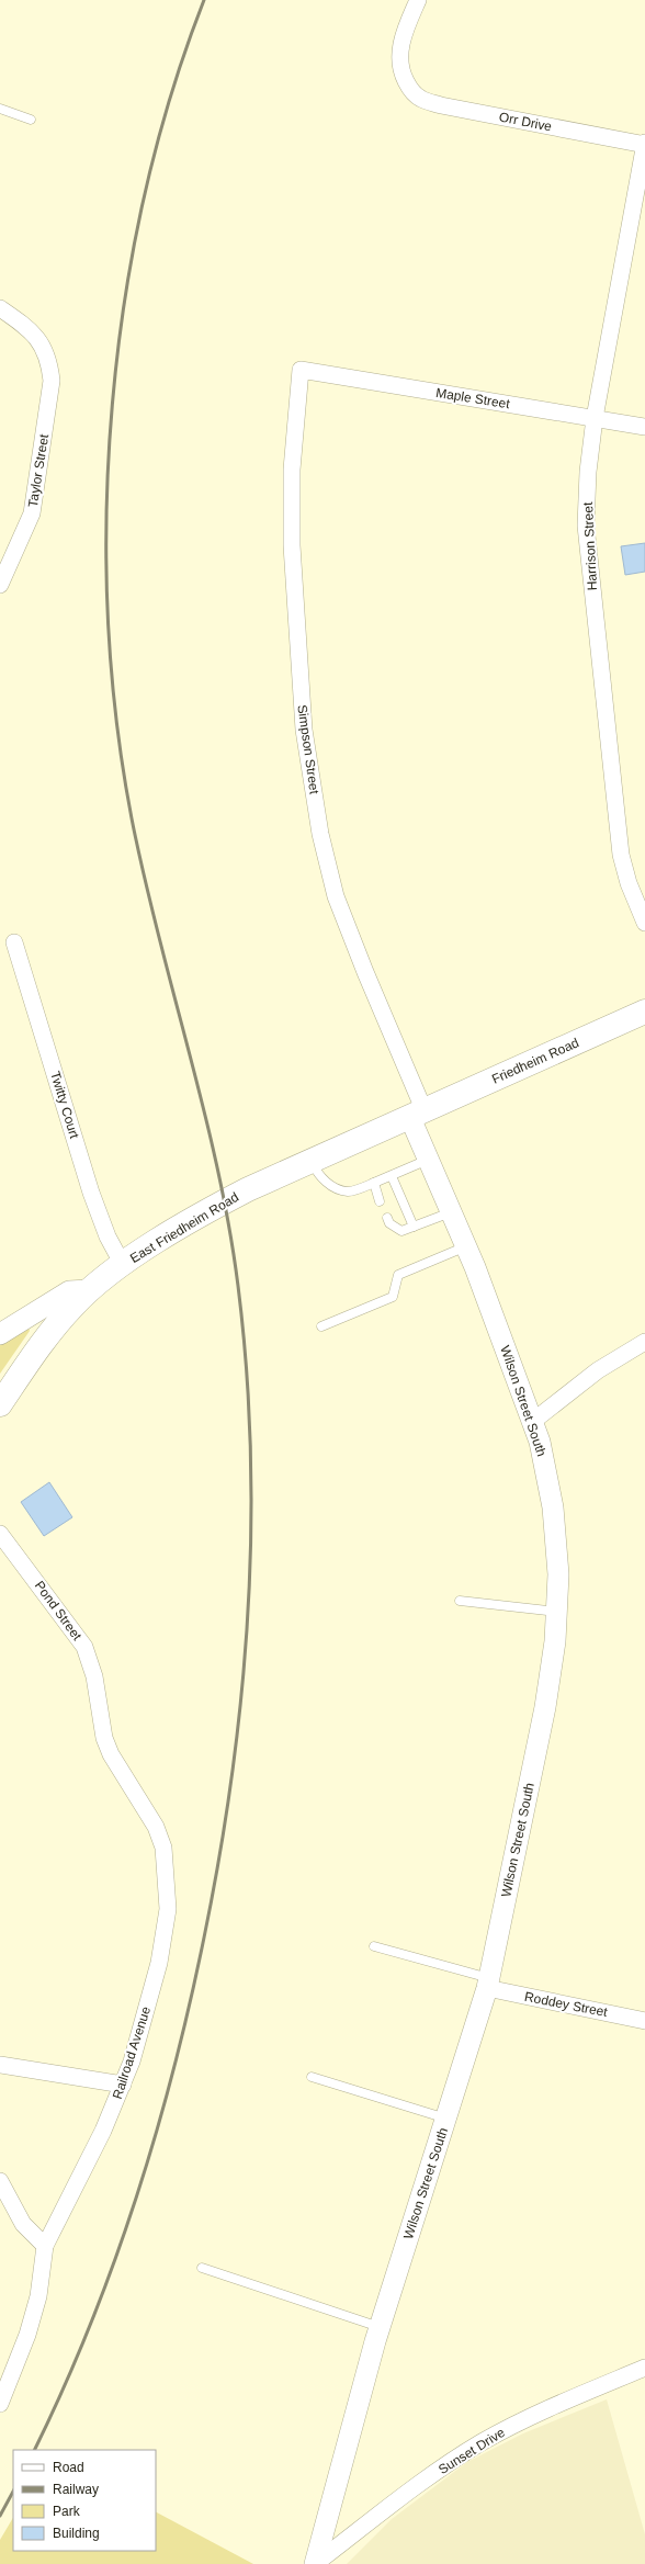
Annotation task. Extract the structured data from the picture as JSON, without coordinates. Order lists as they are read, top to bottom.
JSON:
{
  "streets": {
    "main road": ["Friedheim Road", "East Friedheim Road"],
    "street": [
      "Orr Drive",
      "Maple Street",
      "Taylor Street",
      "Harrison Street",
      "Simpson Street",
      "Twitty Court",
      "Wilson Street South",
      "Pond Street",
      "Roddey Street",
      "Railroad Avenue",
      "Sunset Drive"
    ]
  },
  "crossings": [
    ["Orr Drive", "Harrison Street"],
    ["Maple Street", "Harrison Street"],
    ["Maple Street", "Simpson Street"],
    ["Simpson Street", "Friedheim Road"],
    ["Simpson Street", "East Friedheim Road"],
    ["Simpson Street", "Wilson Street South"],
    ["Friedheim Road", "East Friedheim Road"],
    ["Friedheim Road", "Wilson Street South"],
    ["Twitty Court", "East Friedheim Road"],
    ["East Friedheim Road", "Wilson Street South"],
    ["Wilson Street South", "Roddey Street"],
    ["Wilson Street South", "Sunset Drive"],
    ["Pond Street", "Railroad Avenue"]
  ],
  "legend": [
    "Road",
    "Railway",
    "Park",
    "Building"
  ]
}
